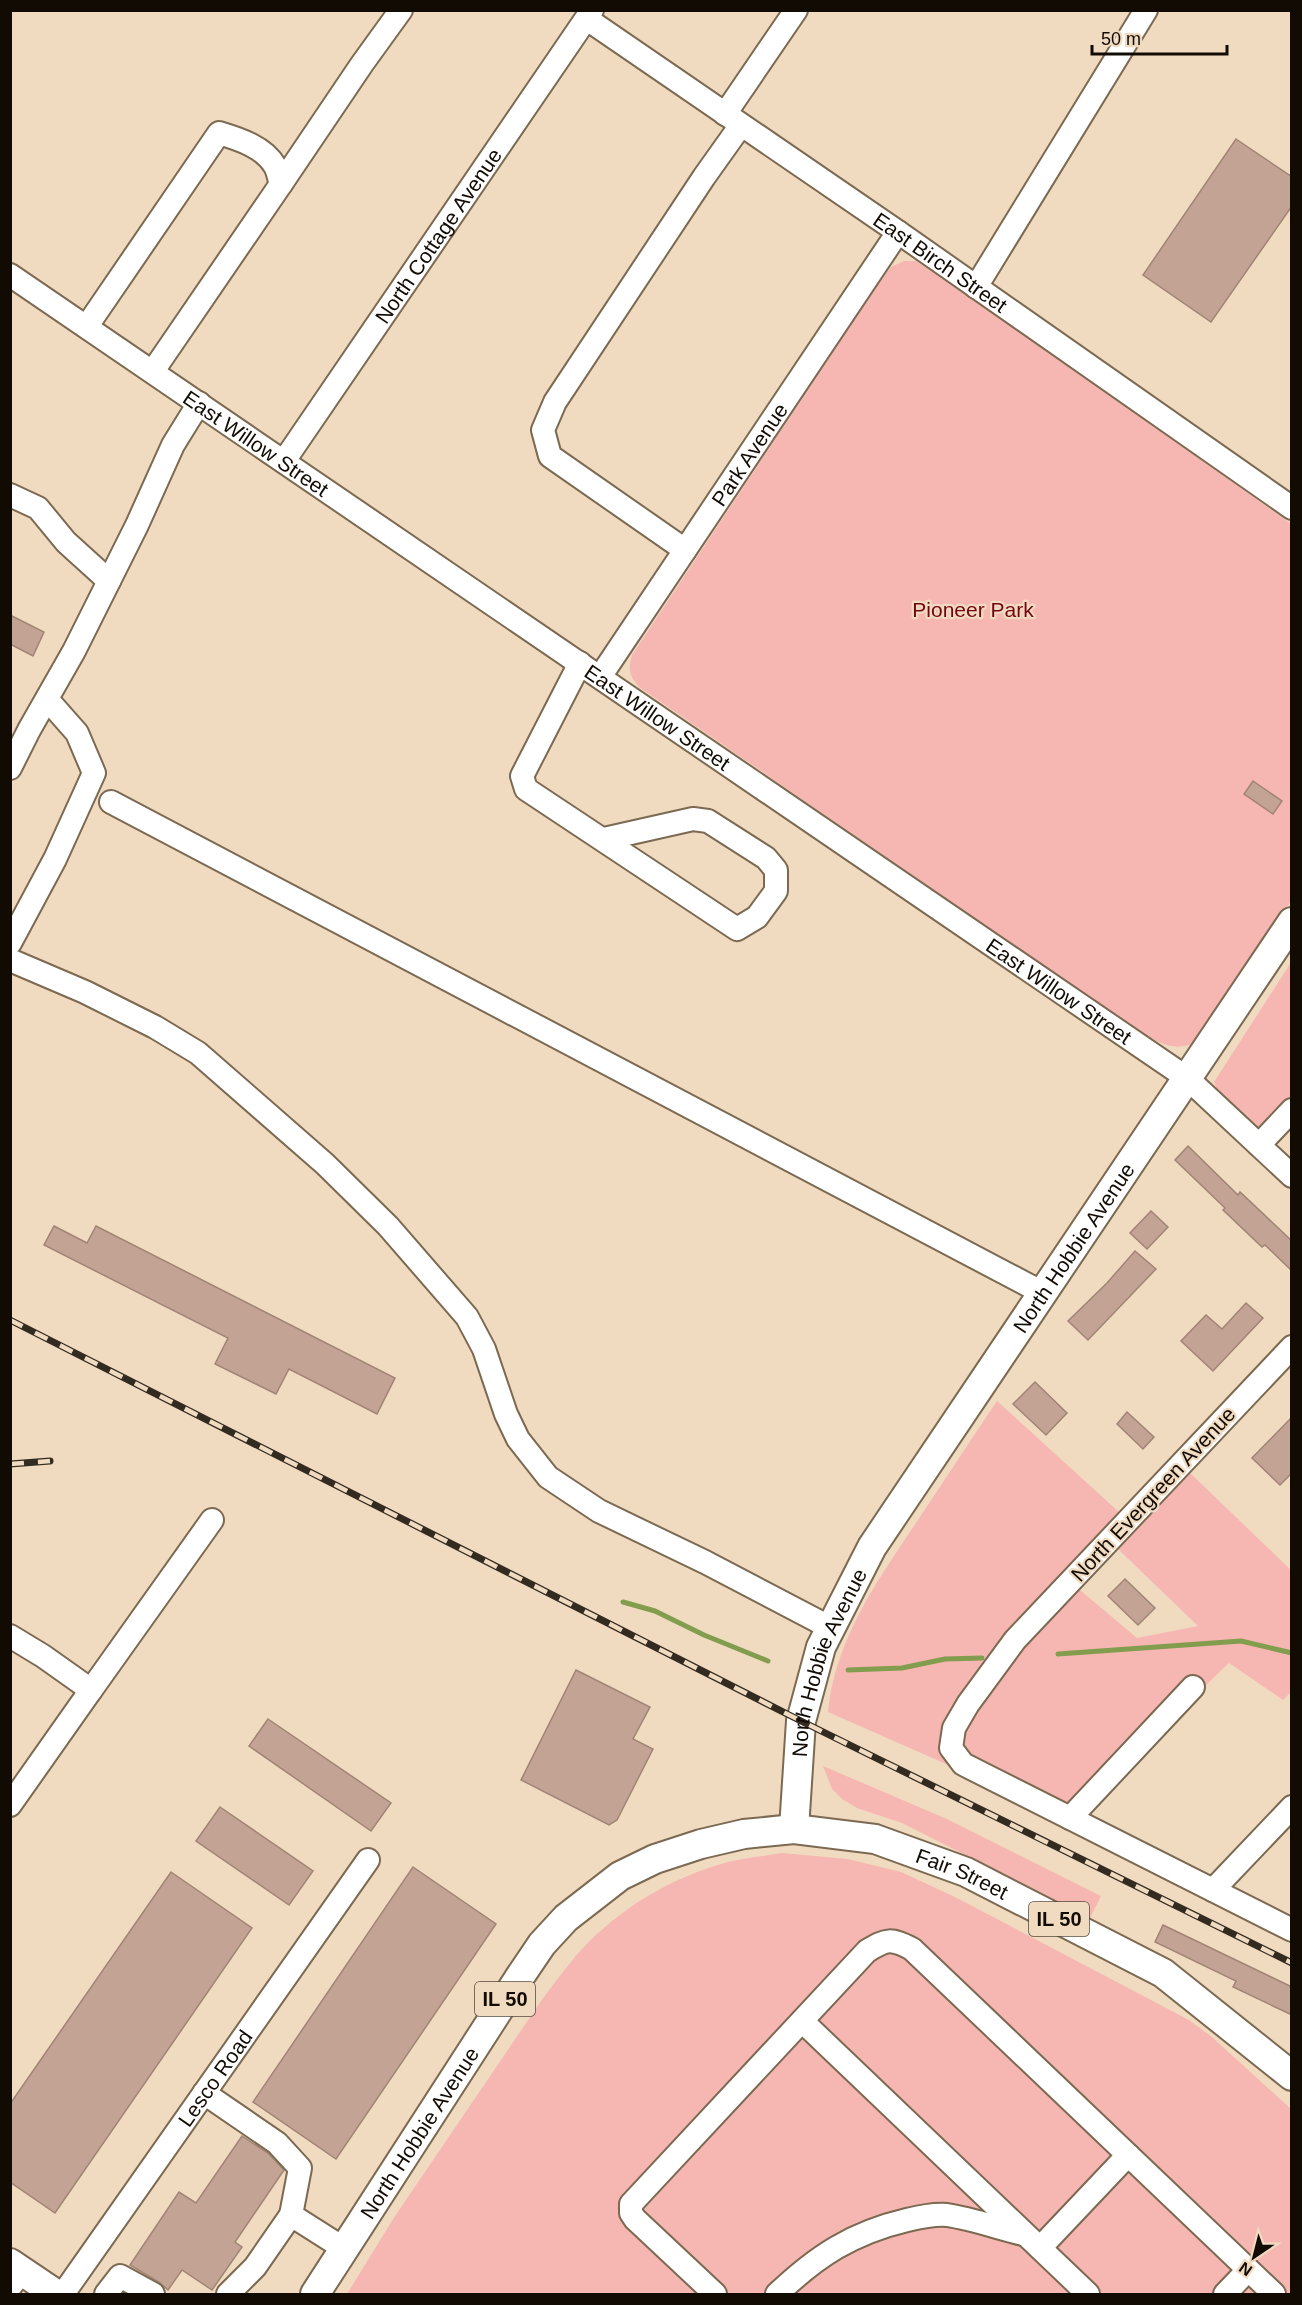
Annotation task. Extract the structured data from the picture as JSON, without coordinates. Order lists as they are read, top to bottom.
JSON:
{
  "streets": {
    "main road": ["North Hobbie Avenue", "Fair Street", "IL 50"],
    "street": [
      "North Cottage Avenue",
      "East Birch Street",
      "East Willow Street",
      "Park Avenue",
      "North Evergreen Avenue",
      "Lesco Road"
    ]
  },
  "crossings": [
    ["North Cottage Avenue", "East Birch Street"],
    ["North Cottage Avenue", "East Willow Street"],
    ["East Birch Street", "Park Avenue"],
    ["East Willow Street", "Park Avenue"],
    ["East Willow Street", "North Hobbie Avenue"],
    ["North Hobbie Avenue", "Fair Street"]
  ],
  "parks": ["Pioneer Park"],
  "scale_bar": "50 m",
  "north": "bottom left"
}
